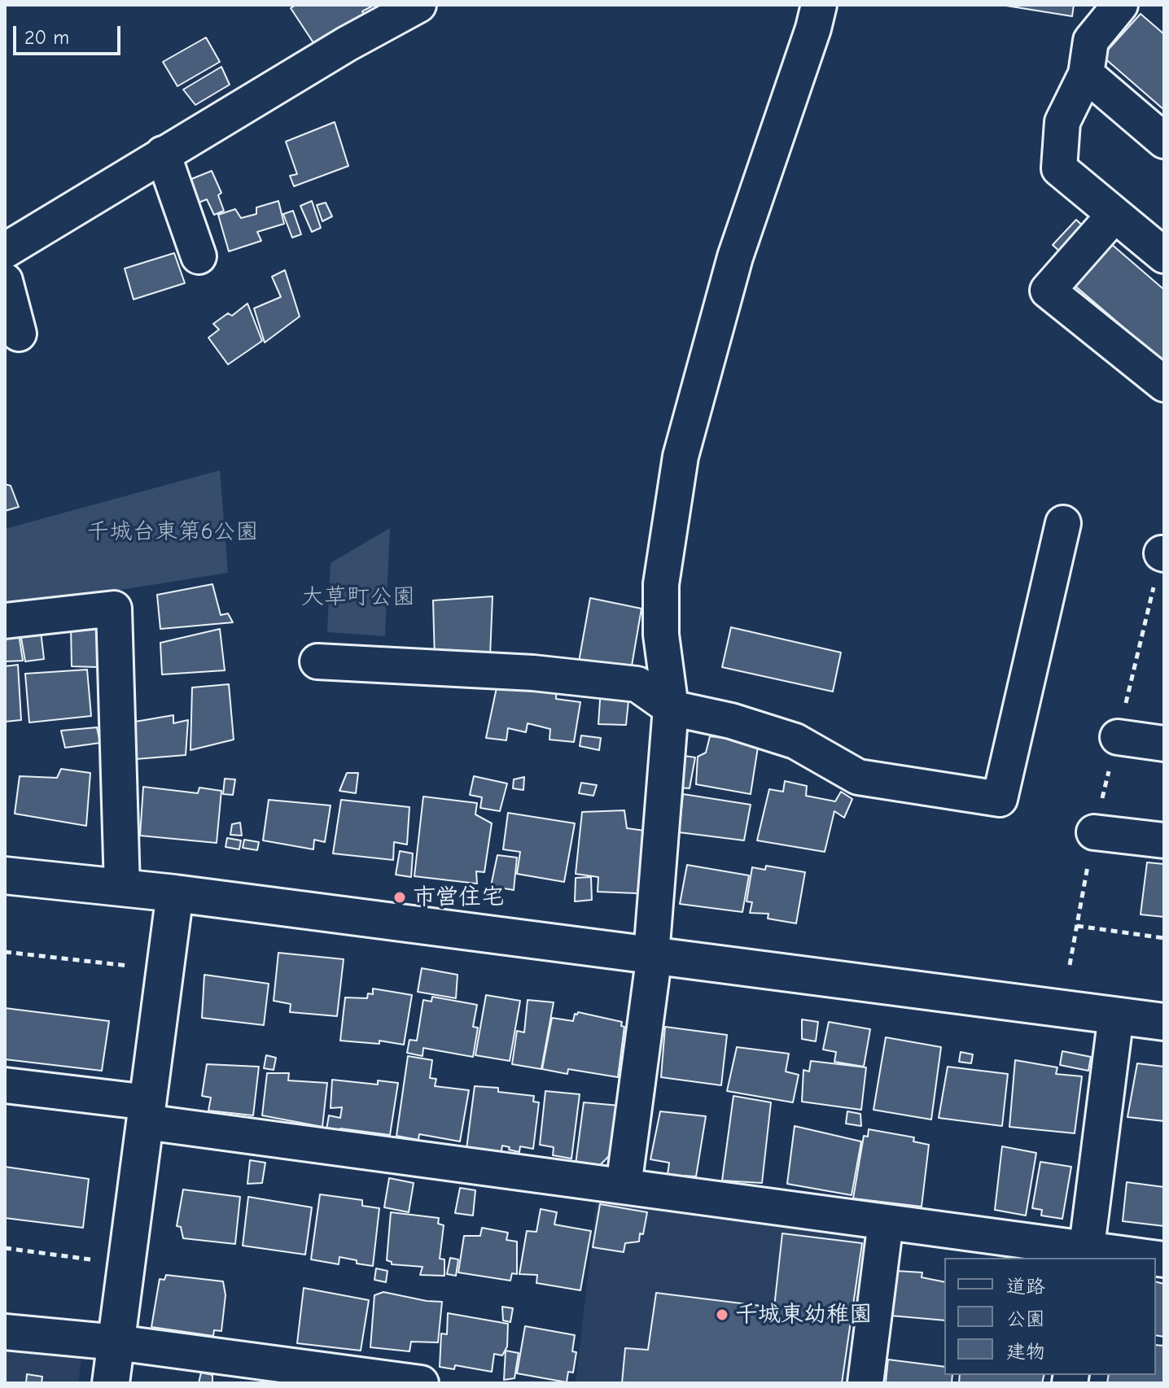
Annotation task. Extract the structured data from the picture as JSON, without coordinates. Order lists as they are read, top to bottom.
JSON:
{
  "parks": ["千城台東第6公園", "大草町公園"],
  "places": ["市営住宅", "千城東幼稚園"],
  "legend": ["道路", "公園", "建物"],
  "scale_bar": "20 m"
}
